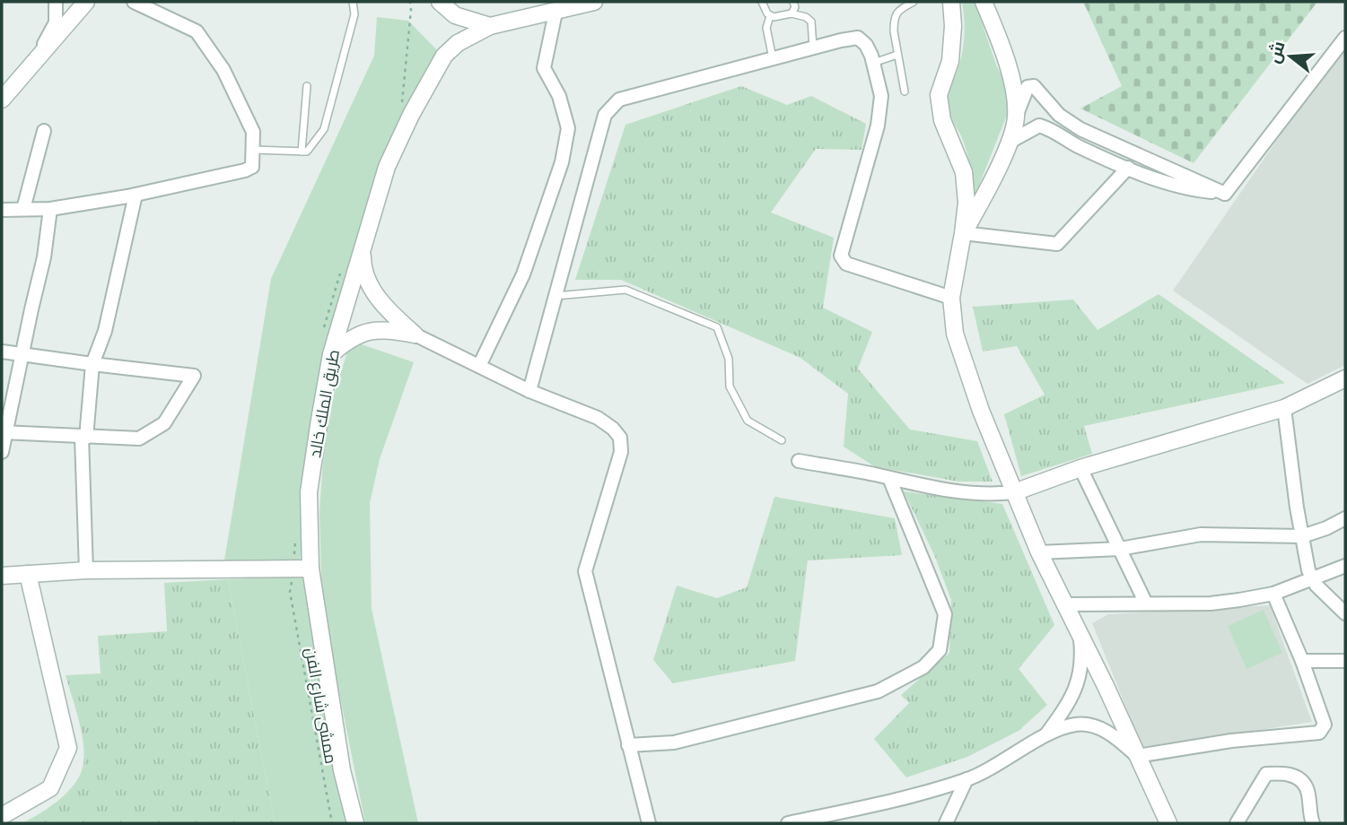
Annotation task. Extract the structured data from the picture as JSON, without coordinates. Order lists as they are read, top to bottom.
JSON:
{
  "streets": {
    "street": ["طريق الملك خالد"],
    "path": ["ممشى شارع الفن"]
  },
  "north": "left"
}
